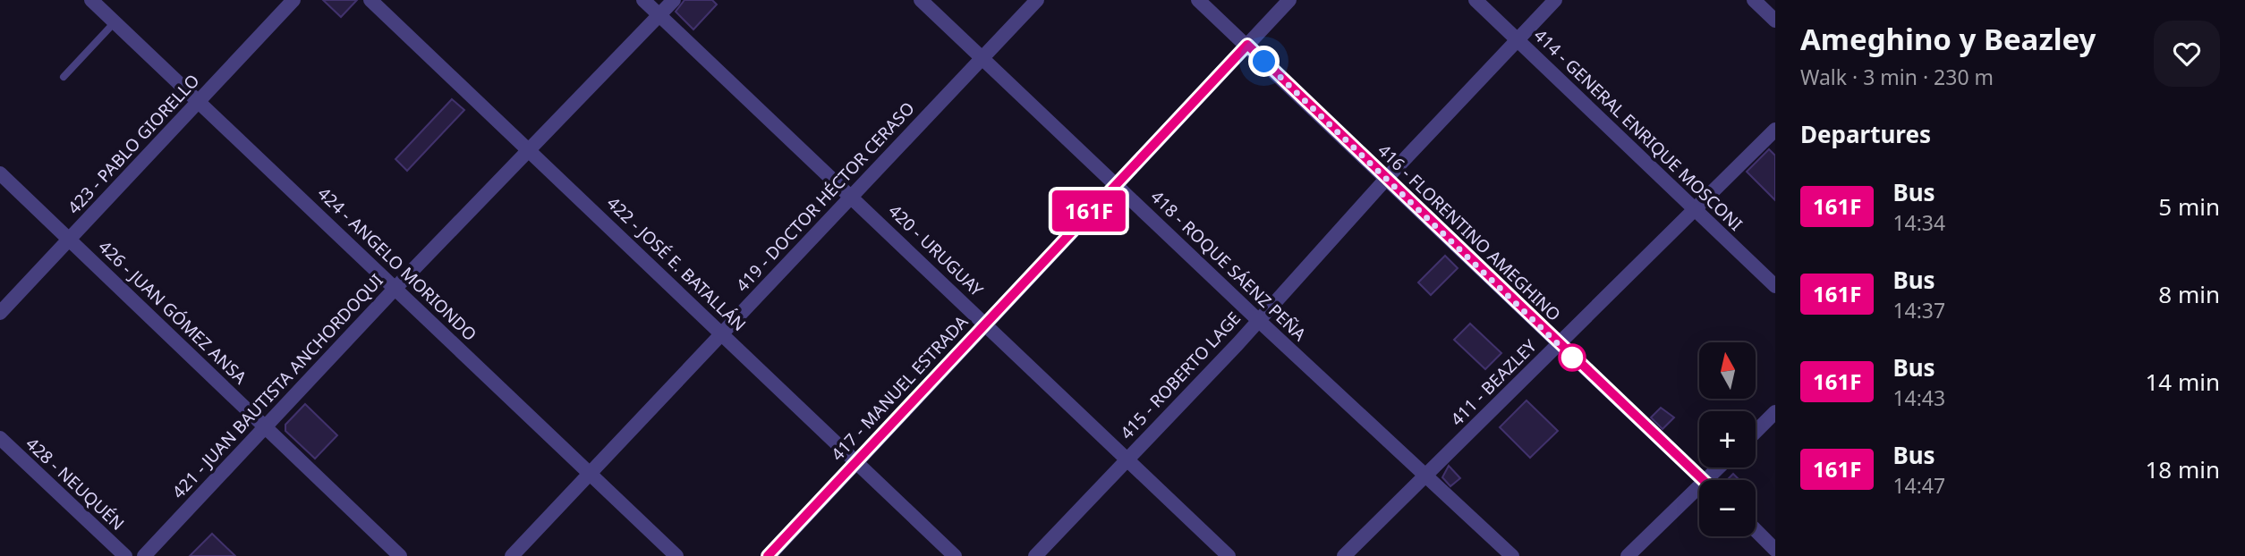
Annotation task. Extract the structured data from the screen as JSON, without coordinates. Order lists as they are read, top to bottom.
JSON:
{
  "streets": {
    "street": [
      "414 - GENERAL ENRIQUE MOSCONI",
      "423 - PABLO GIORELLO",
      "419 - DOCTOR HÉCTOR CERASO",
      "416 - FLORENTINO AMEGHINO",
      "420 - URUGUAY",
      "424 - ANGELO MORIONDO",
      "422 - JOSÉ E. BATALLÁN",
      "418 - ROQUE SÁENZ PEÑA",
      "426 - JUAN GÓMEZ ANSA",
      "415 - ROBERTO LAGE",
      "411 - BEAZLEY",
      "421 - JUAN BAUTISTA ANCHORDOQUI",
      "417 - MANUEL ESTRADA",
      "428 - NEUQUÉN"
    ]
  },
  "crossings": [
    ["414 - GENERAL ENRIQUE MOSCONI", "415 - ROBERTO LAGE"],
    ["414 - GENERAL ENRIQUE MOSCONI", "411 - BEAZLEY"],
    ["423 - PABLO GIORELLO", "424 - ANGELO MORIONDO"],
    ["423 - PABLO GIORELLO", "426 - JUAN GÓMEZ ANSA"],
    ["419 - DOCTOR HÉCTOR CERASO", "420 - URUGUAY"],
    ["419 - DOCTOR HÉCTOR CERASO", "424 - ANGELO MORIONDO"],
    ["419 - DOCTOR HÉCTOR CERASO", "422 - JOSÉ E. BATALLÁN"],
    ["419 - DOCTOR HÉCTOR CERASO", "418 - ROQUE SÁENZ PEÑA"],
    ["416 - FLORENTINO AMEGHINO", "415 - ROBERTO LAGE"],
    ["416 - FLORENTINO AMEGHINO", "411 - BEAZLEY"],
    ["416 - FLORENTINO AMEGHINO", "417 - MANUEL ESTRADA"],
    ["420 - URUGUAY", "415 - ROBERTO LAGE"],
    ["420 - URUGUAY", "421 - JUAN BAUTISTA ANCHORDOQUI"],
    ["420 - URUGUAY", "417 - MANUEL ESTRADA"],
    ["424 - ANGELO MORIONDO", "421 - JUAN BAUTISTA ANCHORDOQUI"],
    ["422 - JOSÉ E. BATALLÁN", "421 - JUAN BAUTISTA ANCHORDOQUI"],
    ["422 - JOSÉ E. BATALLÁN", "417 - MANUEL ESTRADA"],
    ["418 - ROQUE SÁENZ PEÑA", "415 - ROBERTO LAGE"],
    ["418 - ROQUE SÁENZ PEÑA", "411 - BEAZLEY"],
    ["418 - ROQUE SÁENZ PEÑA", "417 - MANUEL ESTRADA"],
    ["426 - JUAN GÓMEZ ANSA", "421 - JUAN BAUTISTA ANCHORDOQUI"]
  ],
  "lines": ["bus line 161F"],
  "north": "top",
  "page": {
    "on_map": "161F",
    "heading": [
      ["Ameghino y Beazley", "Walk · 3 min · 230 m"],
      "Departures"
    ],
    "list": [
      {
        "mark": "161F",
        "name": "Bus",
        "note": "14:34",
        "value": "5 min"
      },
      {
        "mark": "161F",
        "name": "Bus",
        "note": "14:37",
        "value": "8 min"
      },
      {
        "mark": "161F",
        "name": "Bus",
        "note": "14:43",
        "value": "14 min"
      },
      {
        "mark": "161F",
        "name": "Bus",
        "note": "14:47",
        "value": "18 min"
      }
    ],
    "map_buttons": ["+", "−"]
  }
}
